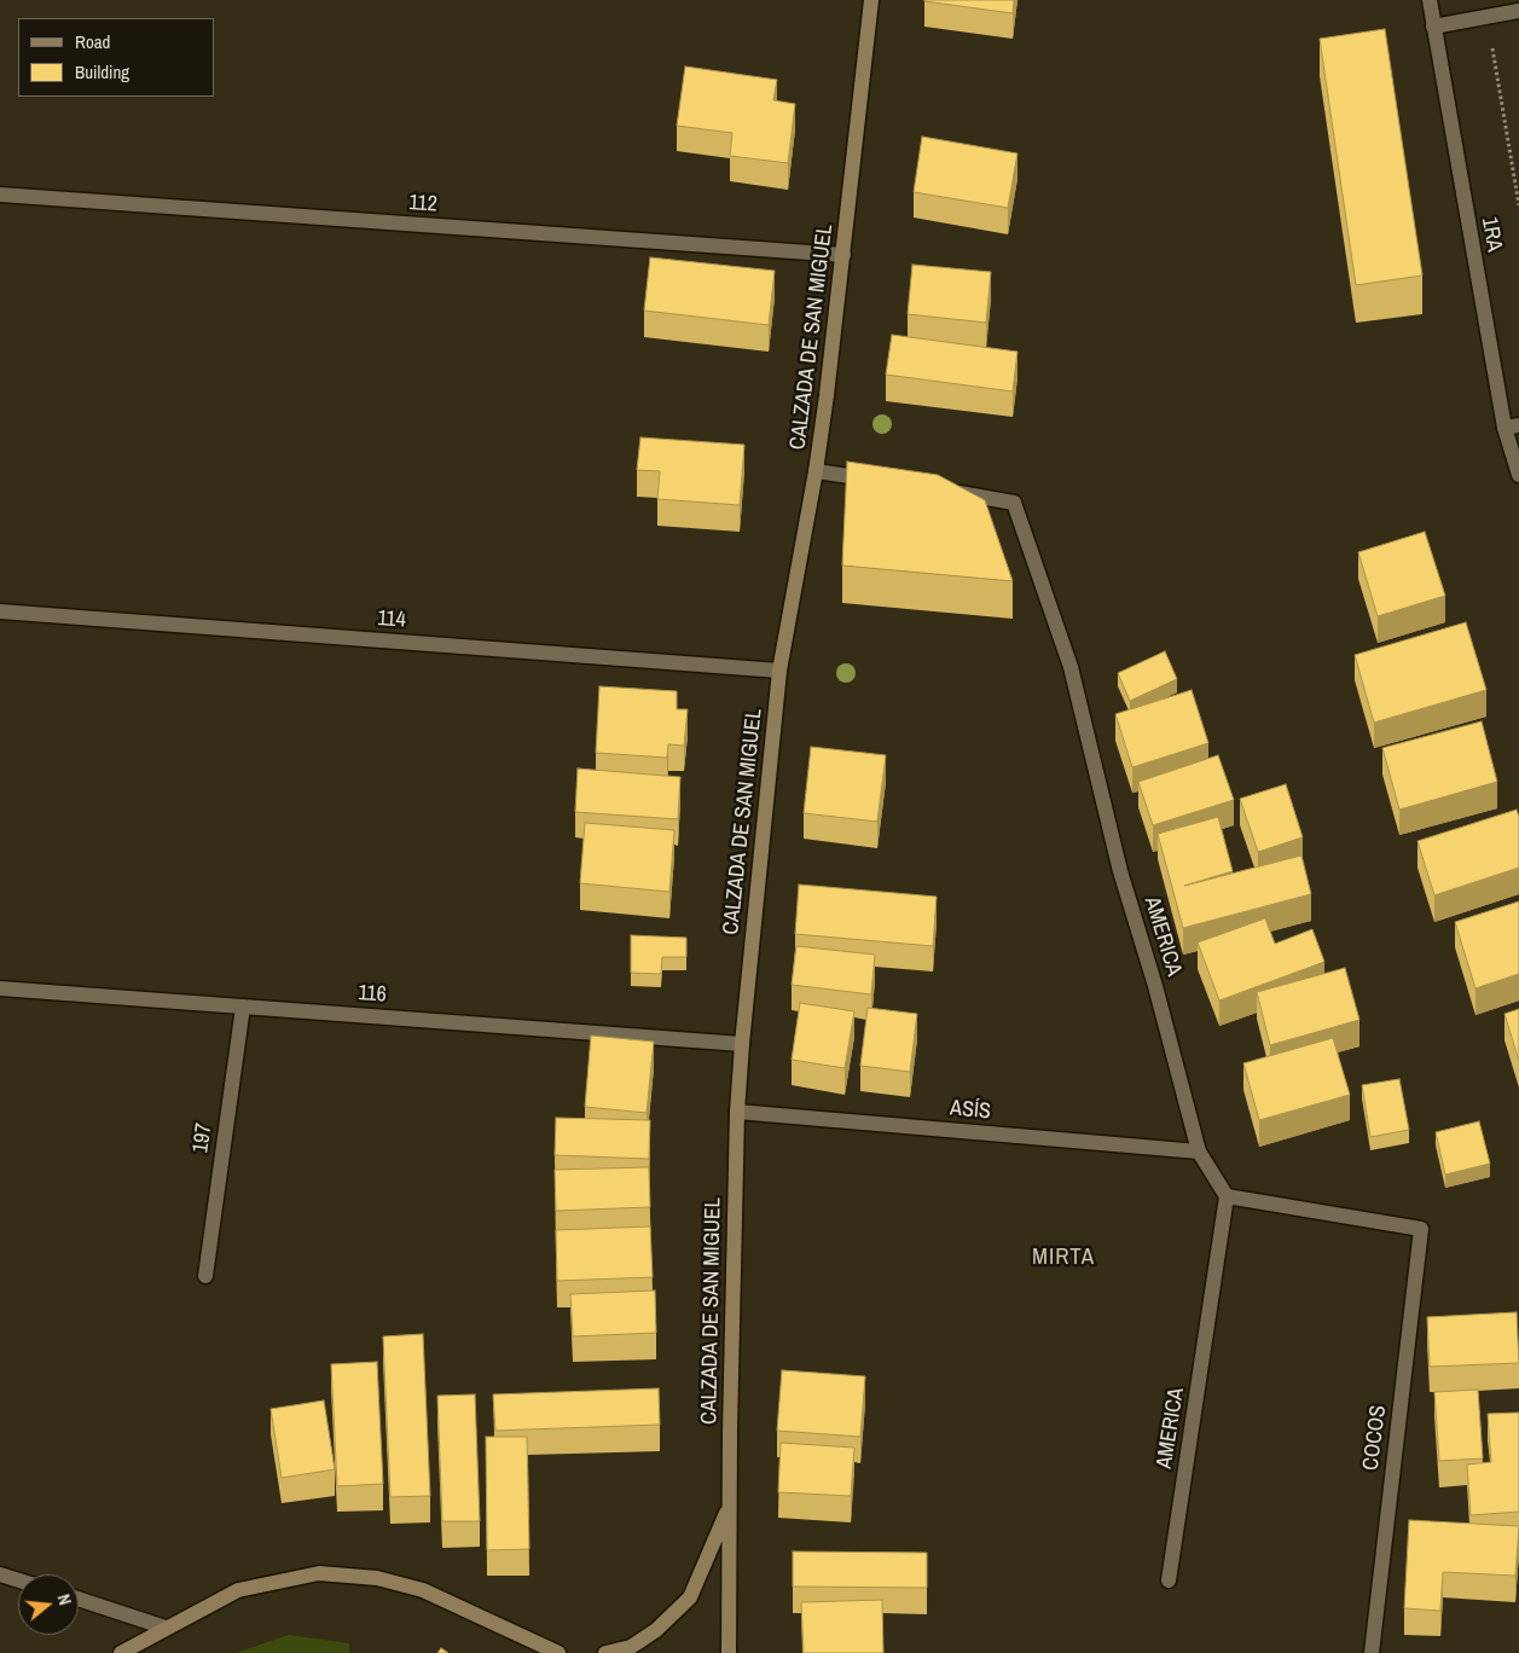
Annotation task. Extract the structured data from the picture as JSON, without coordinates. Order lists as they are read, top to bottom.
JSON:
{
  "streets": {
    "main road": ["CALZADA DE SAN MIGUEL"],
    "street": [
      "112",
      "1RA",
      "114",
      "AMERICA",
      "116",
      "ASÍS",
      "197",
      "COCOS"
    ]
  },
  "crossings": [
    ["112", "CALZADA DE SAN MIGUEL"],
    ["CALZADA DE SAN MIGUEL", "114"],
    ["CALZADA DE SAN MIGUEL", "116"],
    ["CALZADA DE SAN MIGUEL", "ASÍS"],
    ["AMERICA", "ASÍS"],
    ["AMERICA", "COCOS"],
    ["116", "197"]
  ],
  "districts": ["MIRTA"],
  "legend": ["Road", "Building"],
  "north": "right"
}
